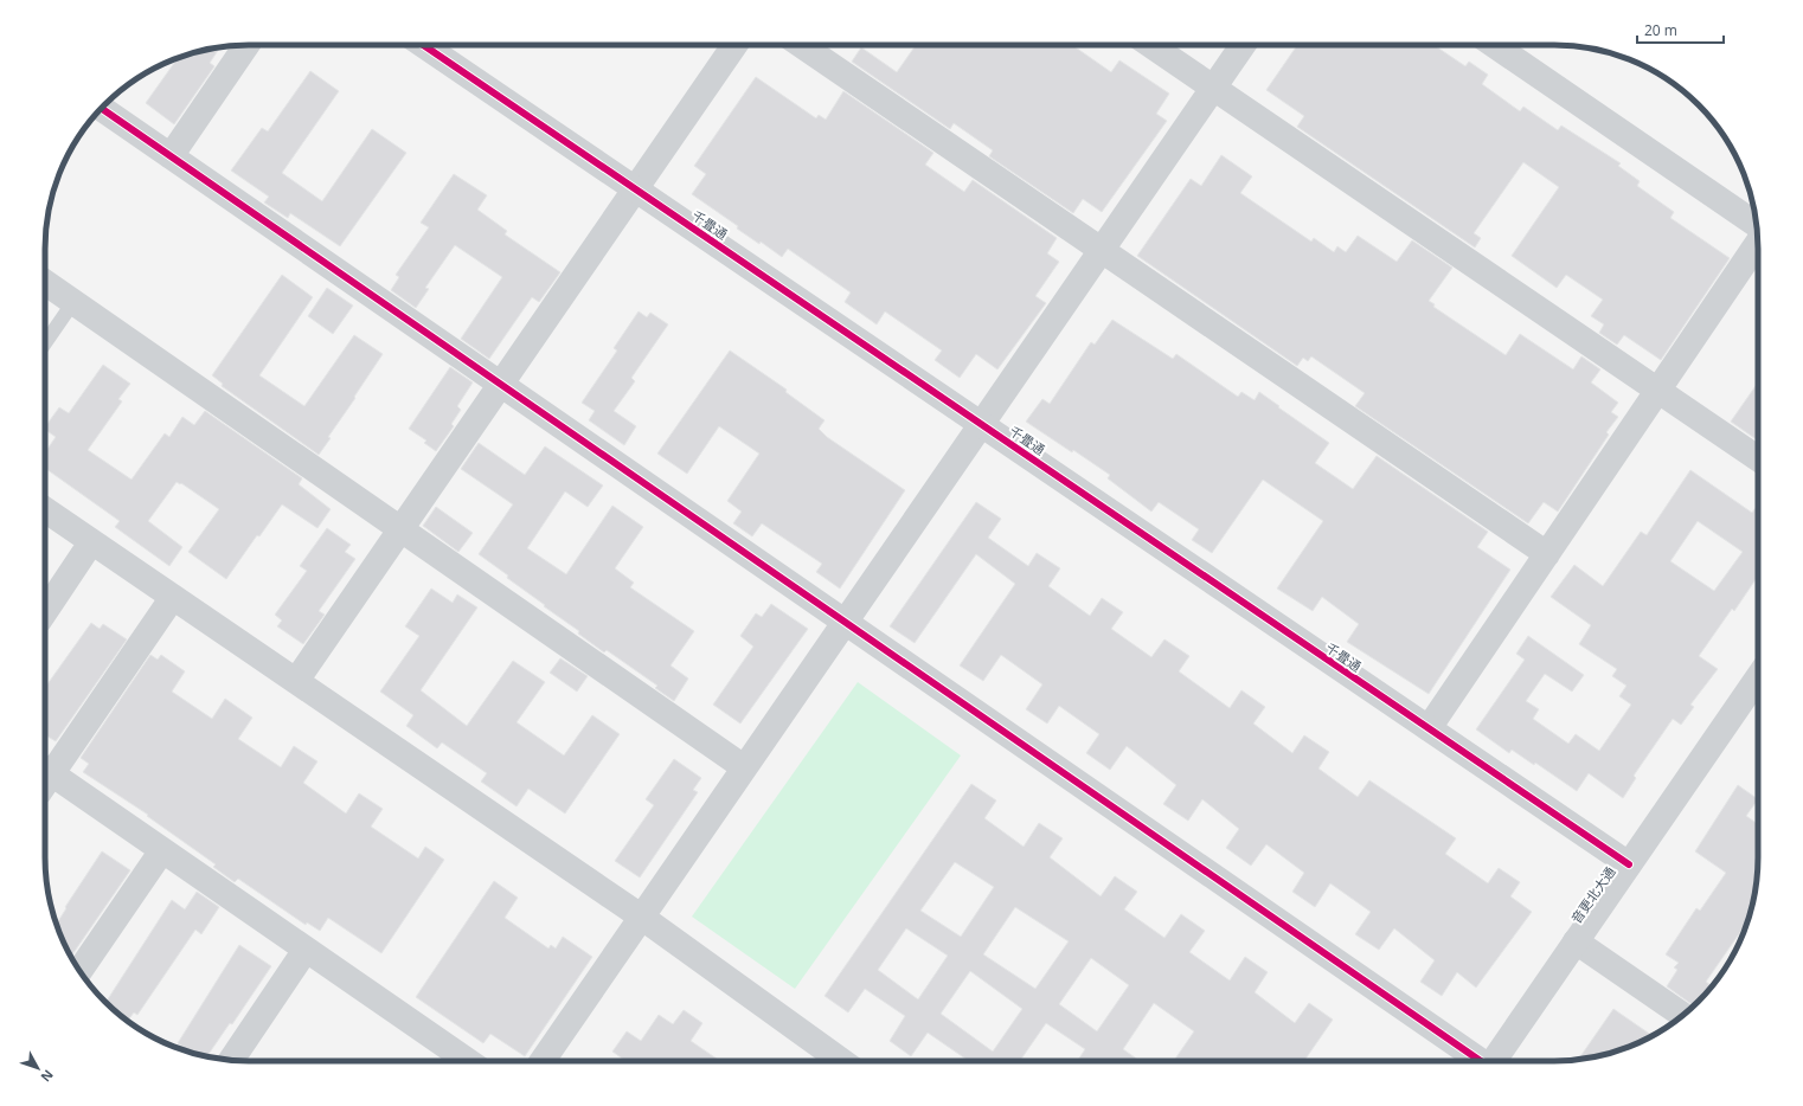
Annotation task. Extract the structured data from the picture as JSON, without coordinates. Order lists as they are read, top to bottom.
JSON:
{
  "streets": {
    "street": ["千畳通", "音更北大通"]
  },
  "crossings": [
    ["千畳通", "音更北大通"]
  ],
  "scale_bar": "20 m",
  "north": "bottom right"
}
